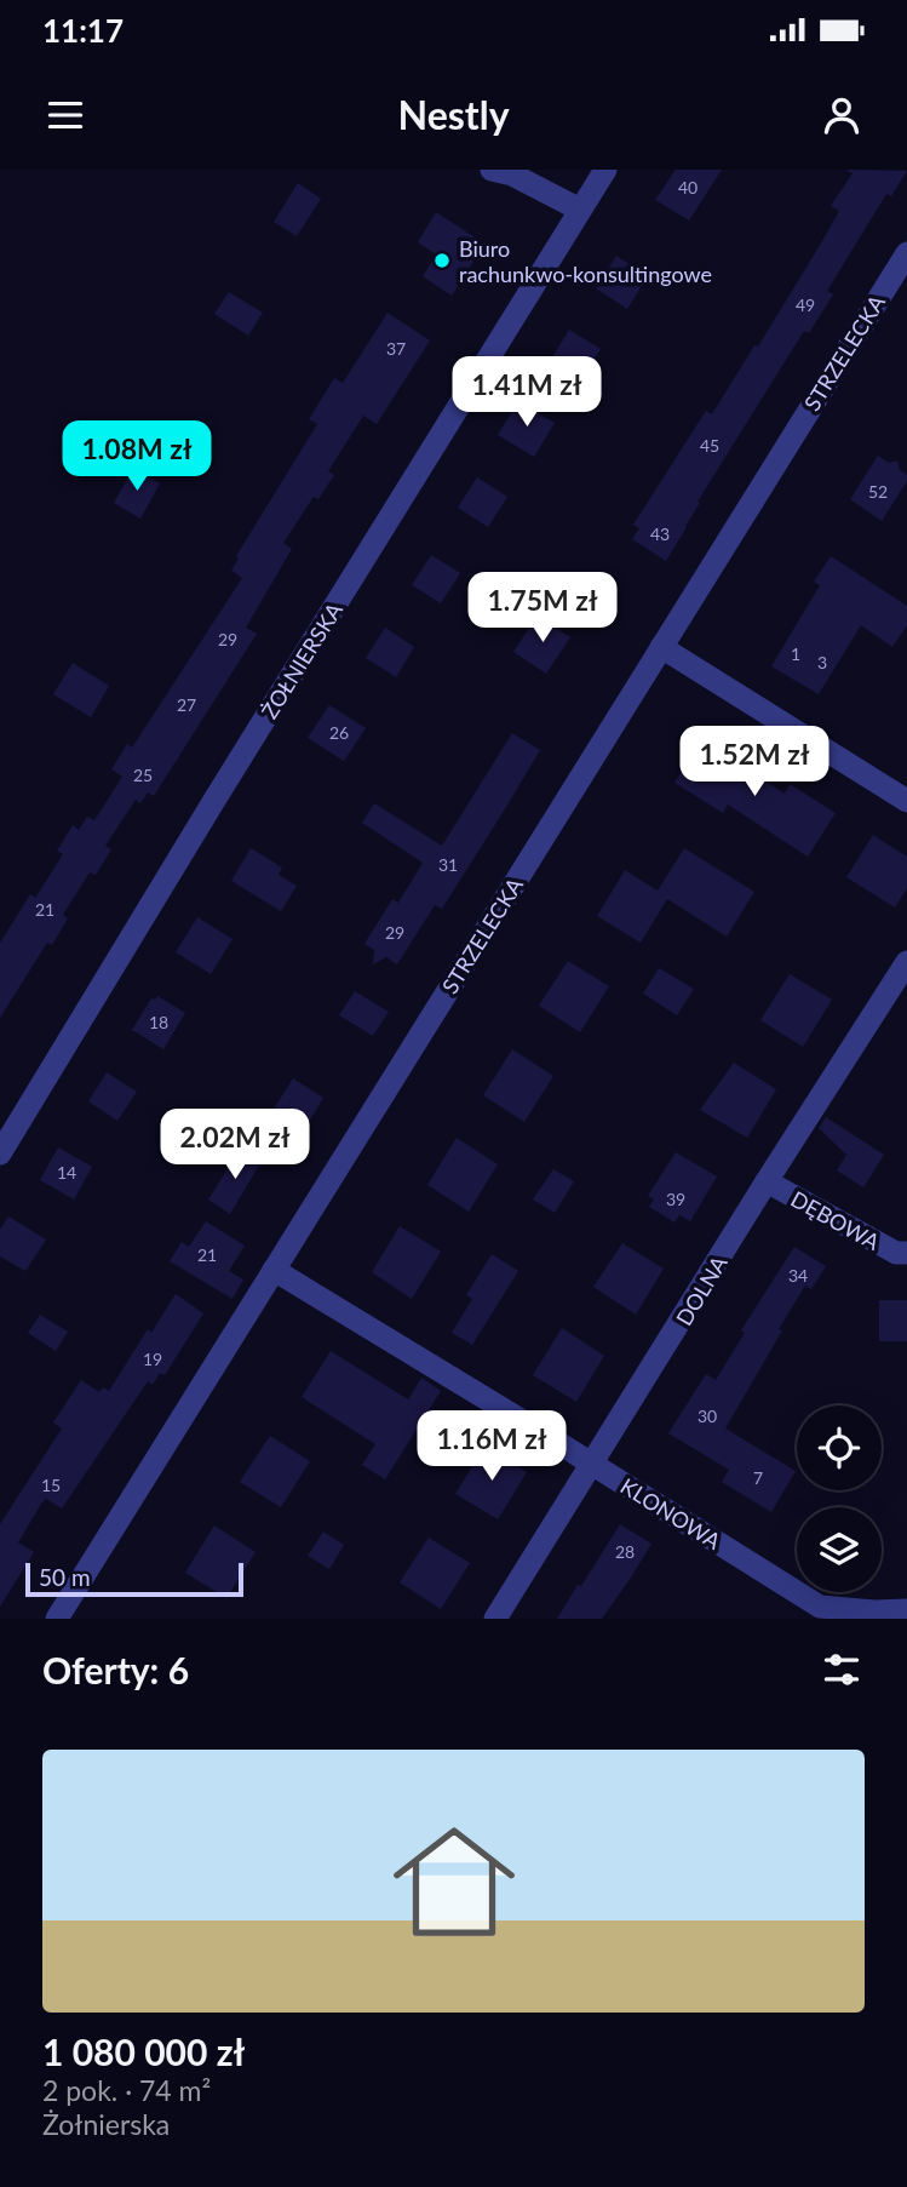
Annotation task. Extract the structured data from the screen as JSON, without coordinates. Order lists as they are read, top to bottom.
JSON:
{
  "streets": {
    "street": [
      "STRZELECKA",
      "ŻOŁNIERSKA",
      "DĘBOWA",
      "DOLNA",
      "KLONOWA"
    ]
  },
  "crossings": [
    ["STRZELECKA", "KLONOWA"],
    ["DĘBOWA", "DOLNA"],
    ["DOLNA", "KLONOWA"]
  ],
  "places": ["Biuro rachunkwo-konsultingowe"],
  "house_numbers": [
    "40",
    "49",
    "37",
    "45",
    "52",
    "43",
    "29",
    "1",
    "3",
    "27",
    "26",
    "25",
    "31",
    "21",
    "29",
    "18",
    "14",
    "39",
    "21",
    "34",
    "19",
    "30",
    "7",
    "15",
    "28"
  ],
  "scale_bar": "50 m",
  "page": {
    "status": "11:17",
    "header": "Nestly",
    "price": [
      "1.41M zł",
      "1.08M zł",
      "1.75M zł",
      "1.52M zł",
      "2.02M zł",
      "1.16M zł"
    ],
    "scale": "50 m",
    "heading": "Oferty: 6",
    "list": [
      {
        "name": "1 080 000 zł",
        "note": "2 pok. · 74 m² · Żołnierska"
      }
    ]
  }
}
